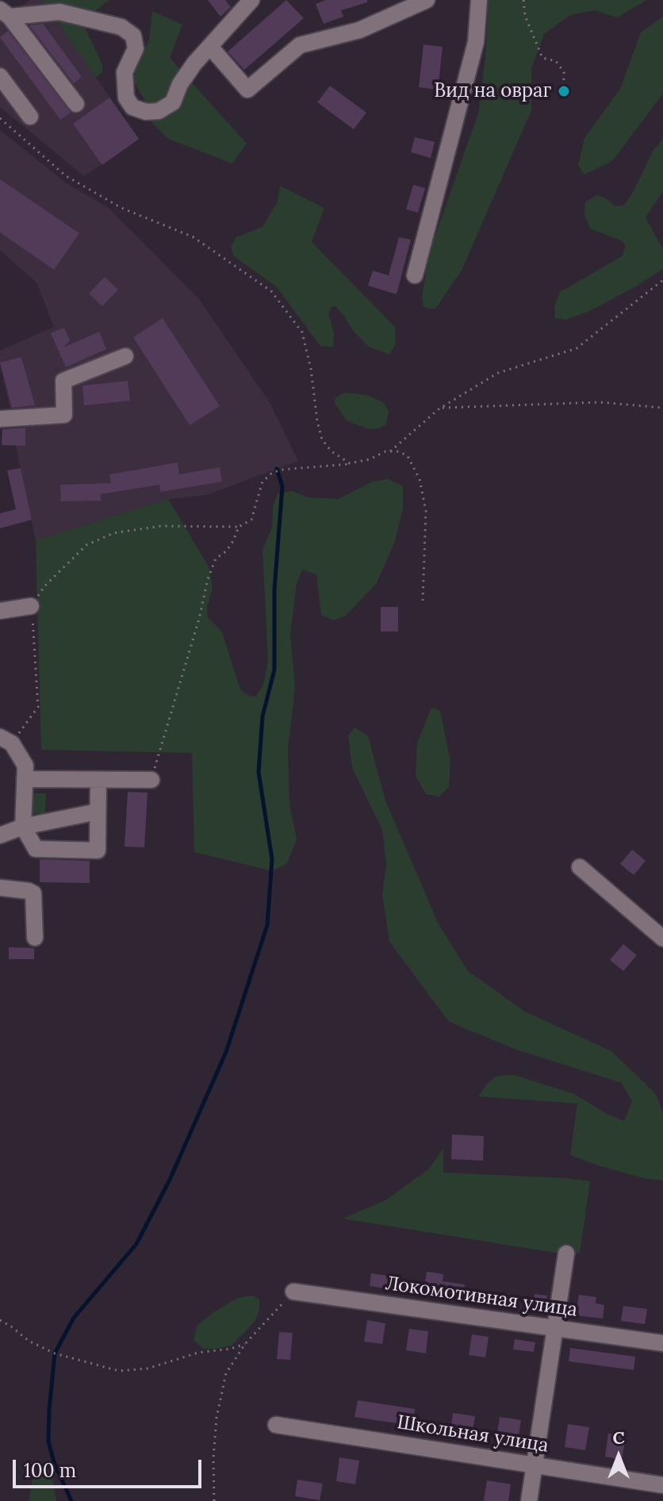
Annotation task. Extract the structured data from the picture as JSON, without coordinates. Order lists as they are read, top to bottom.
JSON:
{
  "streets": {
    "street": ["Локомотивная улица", "Школьная улица"]
  },
  "places": ["Вид на овраг"],
  "scale_bar": "100 m",
  "north": "top"
}
